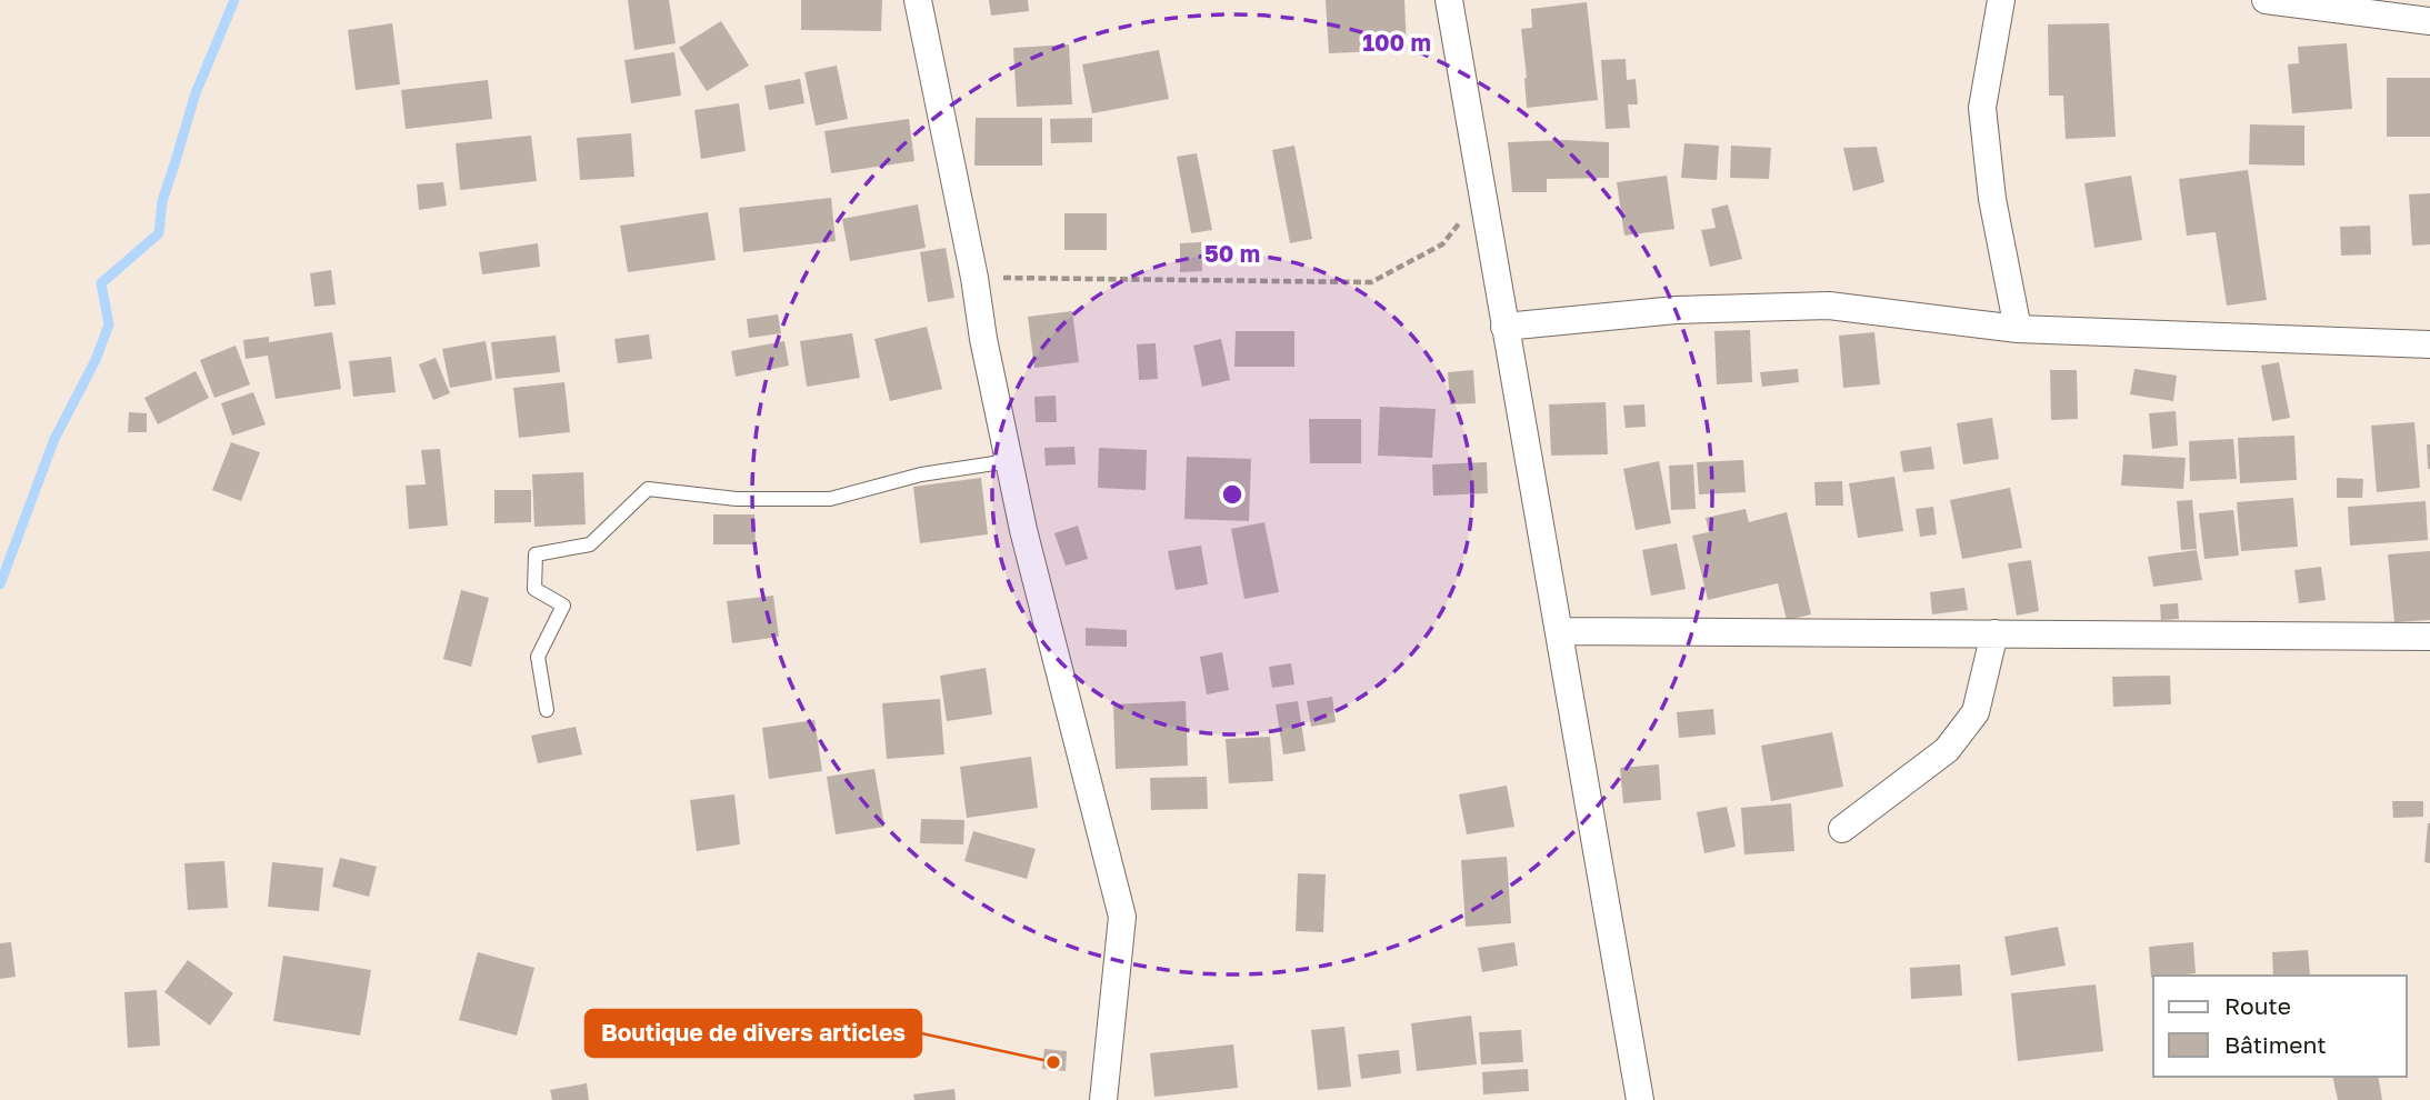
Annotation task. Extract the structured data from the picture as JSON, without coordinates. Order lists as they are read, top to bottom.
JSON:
{
  "places": ["Boutique de divers articles"],
  "legend": ["Route", "Bâtiment"],
  "rings": ["100 m", "50 m"]
}
